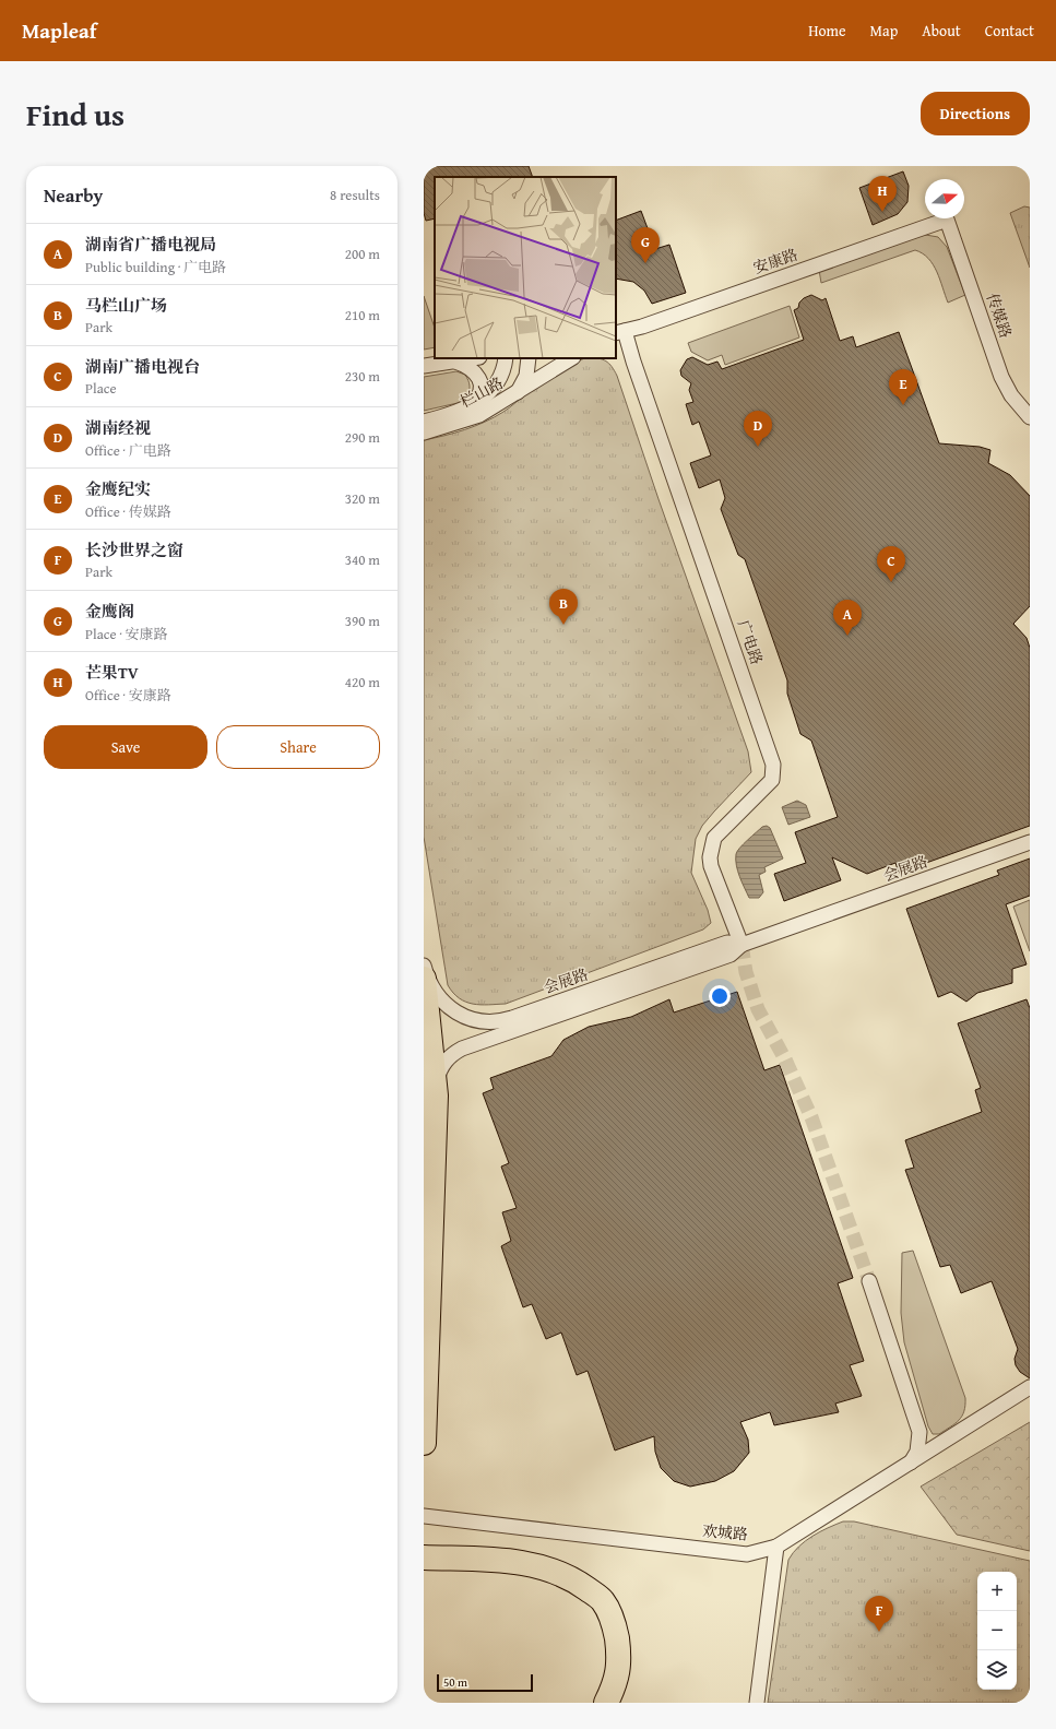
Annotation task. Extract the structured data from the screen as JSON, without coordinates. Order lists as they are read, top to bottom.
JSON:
{
  "streets": {
    "street": [
      "安康路",
      "传媒路",
      "栏山路",
      "广电路",
      "会展路",
      "欢城路"
    ]
  },
  "crossings": [
    ["安康路", "传媒路"],
    ["安康路", "广电路"],
    ["广电路", "会展路"]
  ],
  "scale_bar": "50 m",
  "north": "right",
  "page": {
    "header": "Mapleaf",
    "nav": [
      "Home",
      "Map",
      "About",
      "Contact"
    ],
    "title": "Find us",
    "buttons": [
      "Directions",
      ["Save", "Share"]
    ],
    "heading": ["Nearby", "8 results"],
    "pins": [
      "H",
      "G",
      "E",
      "D",
      "C",
      "B",
      "A",
      "F"
    ],
    "list": [
      {
        "mark": "A",
        "name": "湖南省广播电视局",
        "note": "Public building · 广电路",
        "value": "200 m"
      },
      {
        "mark": "B",
        "name": "马栏山广场",
        "note": "Park",
        "value": "210 m"
      },
      {
        "mark": "C",
        "name": "湖南广播电视台",
        "note": "Place",
        "value": "230 m"
      },
      {
        "mark": "D",
        "name": "湖南经视",
        "note": "Office · 广电路",
        "value": "290 m"
      },
      {
        "mark": "E",
        "name": "金鹰纪实",
        "note": "Office · 传媒路",
        "value": "320 m"
      },
      {
        "mark": "F",
        "name": "长沙世界之窗",
        "note": "Park",
        "value": "340 m"
      },
      {
        "mark": "G",
        "name": "金鹰阁",
        "note": "Place · 安康路",
        "value": "390 m"
      },
      {
        "mark": "H",
        "name": "芒果TV",
        "note": "Office · 安康路",
        "value": "420 m"
      }
    ],
    "map_buttons": ["+", "−"],
    "scale": "50 m"
  }
}
